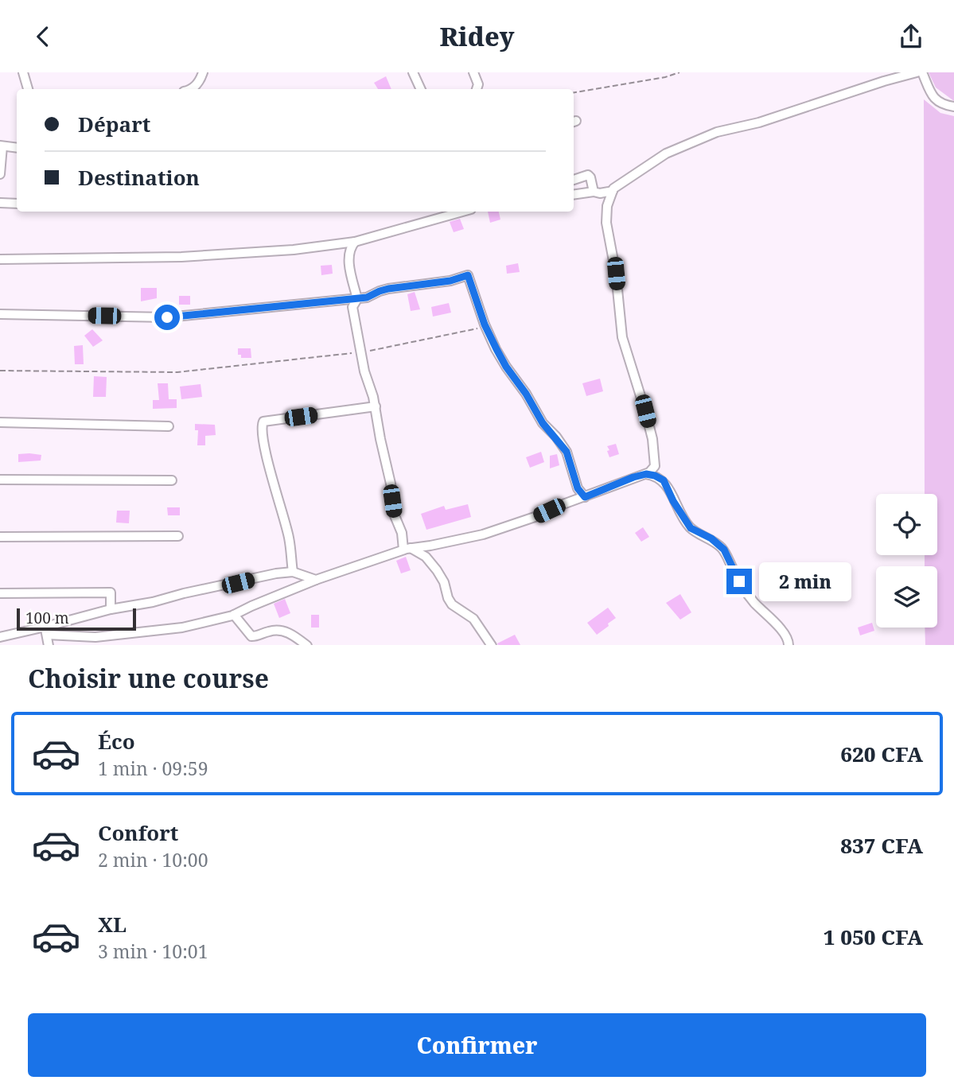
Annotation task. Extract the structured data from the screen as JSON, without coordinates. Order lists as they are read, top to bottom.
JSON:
{
  "scale_bar": "100 m",
  "page": {
    "header": "Ridey",
    "banner": ["Départ", "Destination"],
    "bubble": "2 min",
    "scale": "100 m",
    "heading": "Choisir une course",
    "list": [
      {
        "name": "Éco",
        "note": "1 min · 09:59",
        "value": "620 CFA"
      },
      {
        "name": "Confort",
        "note": "2 min · 10:00",
        "value": "837 CFA"
      },
      {
        "name": "XL",
        "note": "3 min · 10:01",
        "value": "1 050 CFA"
      }
    ],
    "buttons": "Confirmer"
  }
}
